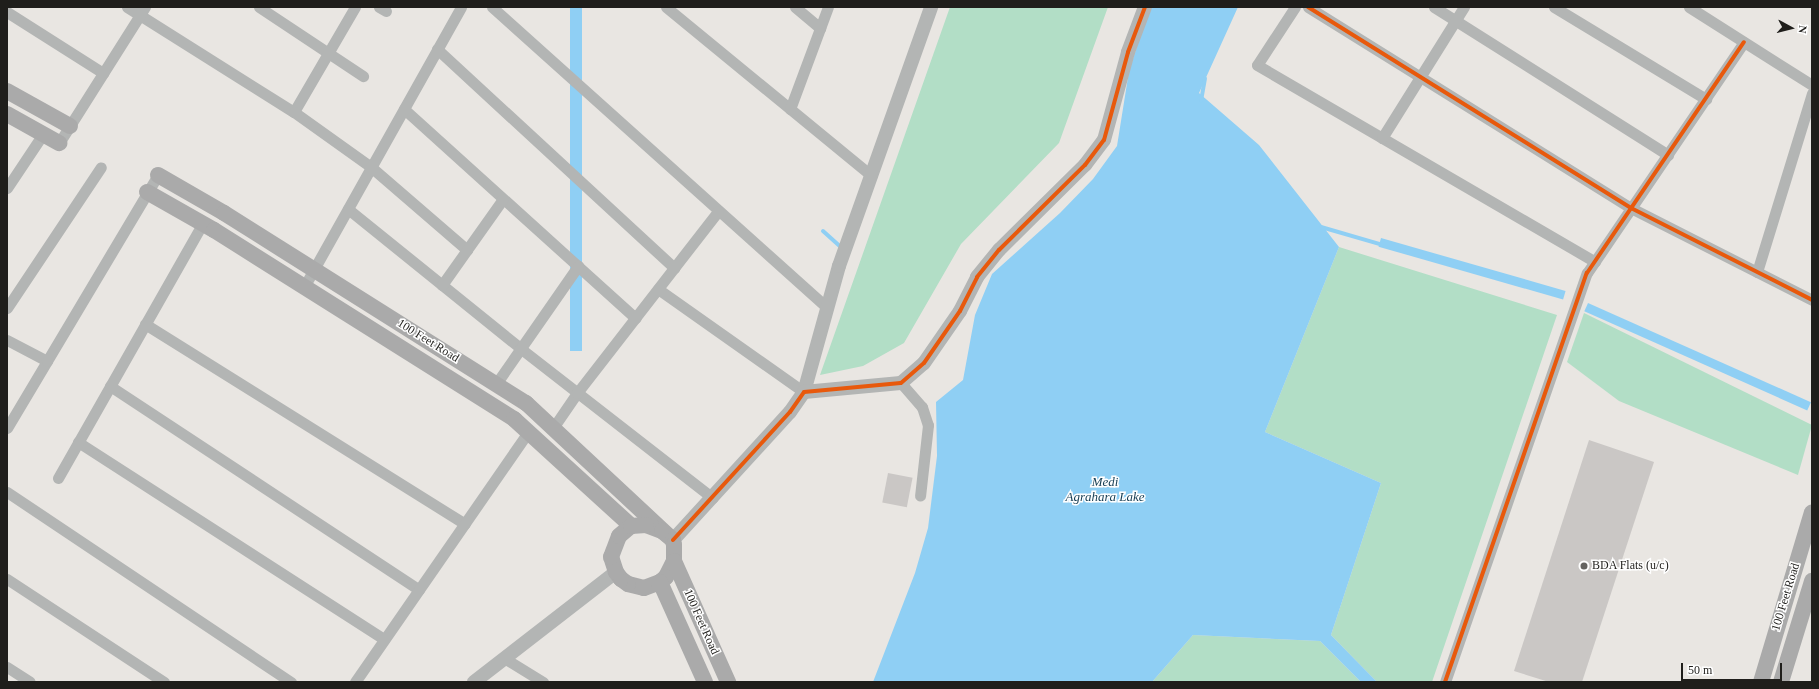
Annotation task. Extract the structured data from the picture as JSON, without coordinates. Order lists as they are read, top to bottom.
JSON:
{
  "streets": {
    "main road": ["100 Feet Road"]
  },
  "water": ["Medi Agrahara Lake"],
  "places": ["BDA Flats (u/c)"],
  "scale_bar": "50 m",
  "north": "right"
}
